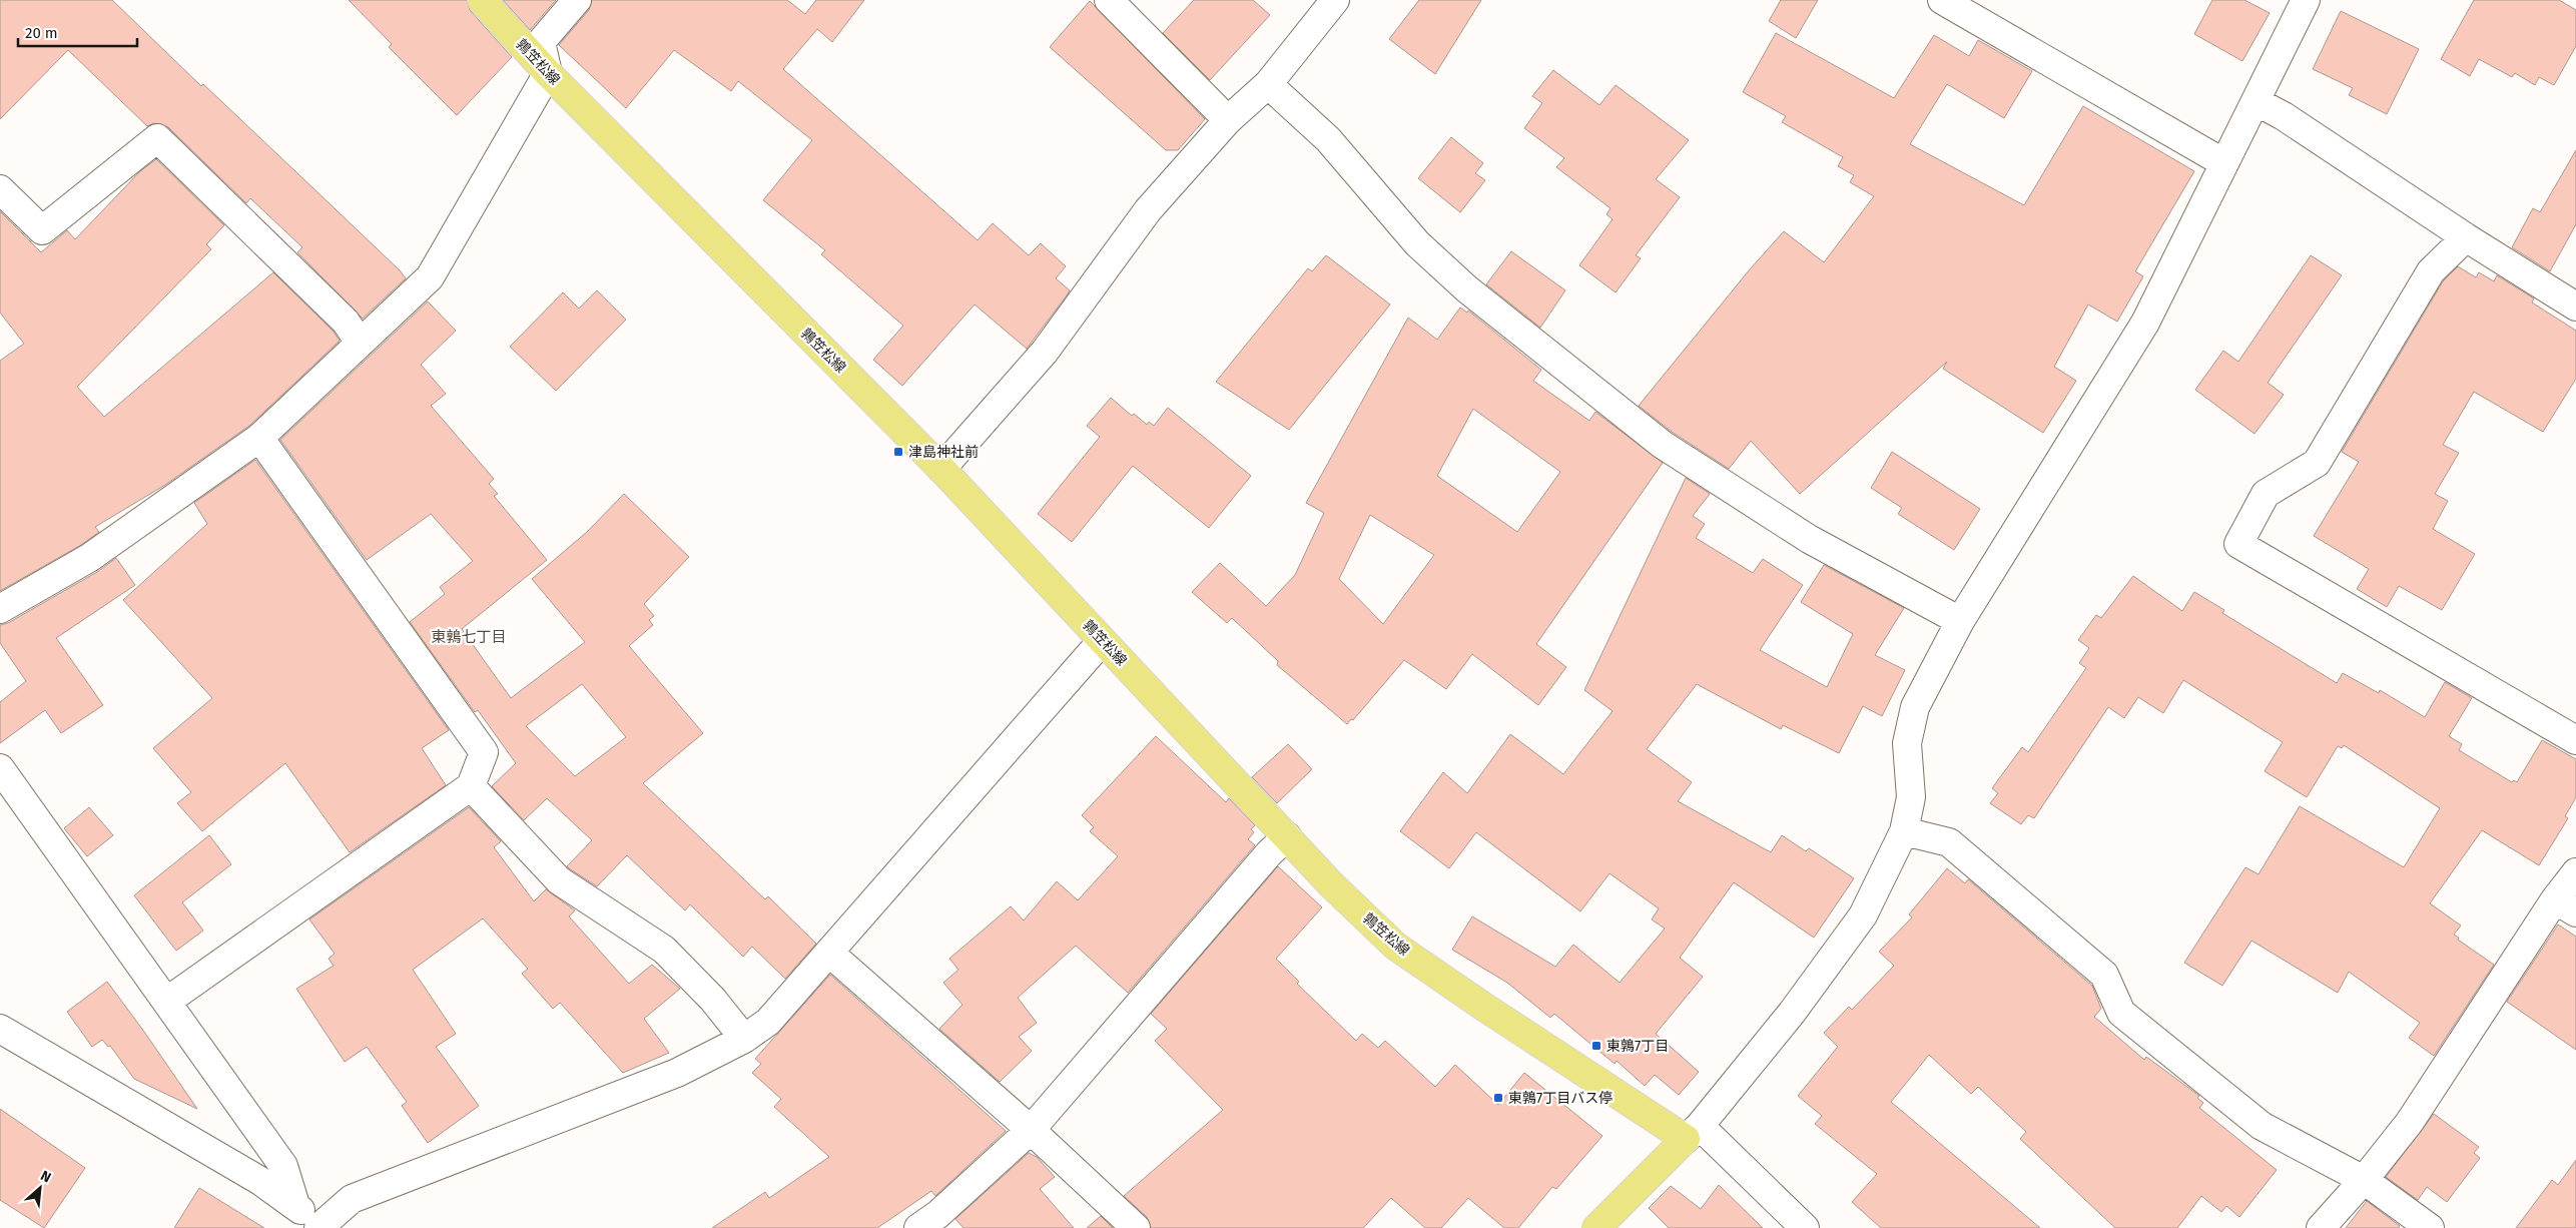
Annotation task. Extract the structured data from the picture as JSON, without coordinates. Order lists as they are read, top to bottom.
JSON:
{
  "streets": {
    "main road": ["鶉笠松線"]
  },
  "districts": ["東鶉七丁目"],
  "places": {
    "transit": ["津島神社前", "東鶉7丁目", "東鶉7丁目バス停"]
  },
  "scale_bar": "20 m",
  "north": "top right"
}
